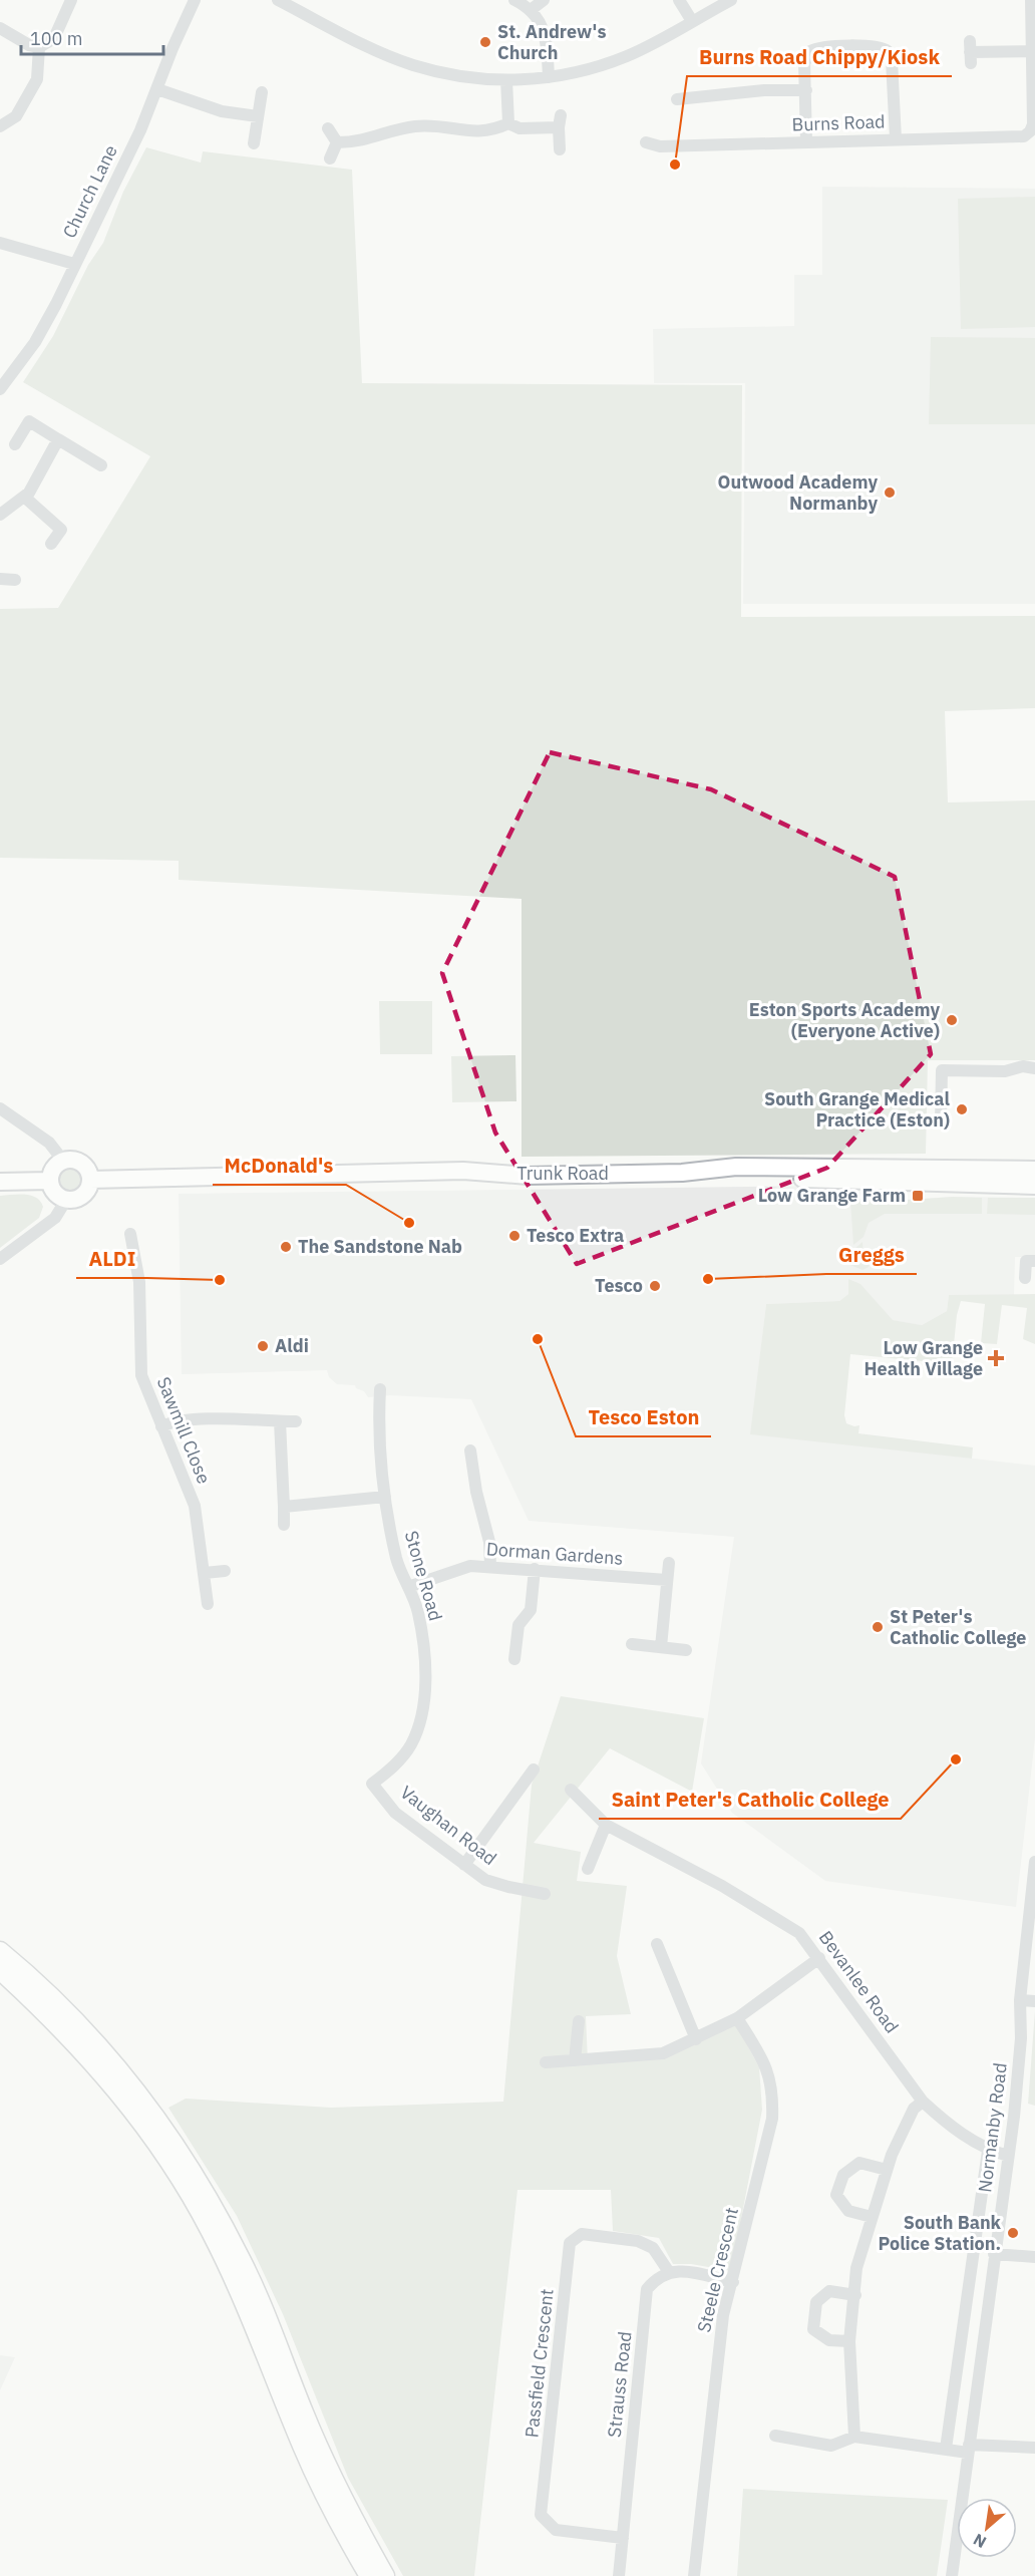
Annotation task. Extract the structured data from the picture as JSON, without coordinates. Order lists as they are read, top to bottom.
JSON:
{
  "streets": {
    "main road": ["Trunk Road"],
    "street": [
      "Burns Road",
      "Church Lane",
      "Sawmill Close",
      "Dorman Gardens",
      "Stone Road",
      "Vaughan Road",
      "Bevanlee Road",
      "Normanby Road",
      "Steele Crescent",
      "Passfield Crescent",
      "Strauss Road"
    ]
  },
  "crossings": [
    ["Dorman Gardens", "Stone Road"],
    ["Stone Road", "Vaughan Road"],
    ["Bevanlee Road", "Normanby Road"],
    ["Passfield Crescent", "Strauss Road"]
  ],
  "places": {
    "other": [
      "St. Andrew's Church",
      "Burns Road Chippy/Kiosk",
      "Outwood Academy Normanby",
      "Eston Sports Academy (Everyone Active)",
      "South Grange Medical Practice (Eston)",
      "McDonald's",
      "Tesco Extra",
      "The Sandstone Nab",
      "Greggs",
      "ALDI",
      "Tesco",
      "Tesco Eston",
      "Aldi",
      "St Peter's Catholic College",
      "Saint Peter's Catholic College",
      "South Bank Police Station."
    ],
    "transit": ["Low Grange Farm"],
    "health": ["Low Grange Health Village"]
  },
  "scale_bar": "100 m",
  "north": "bottom left"
}
